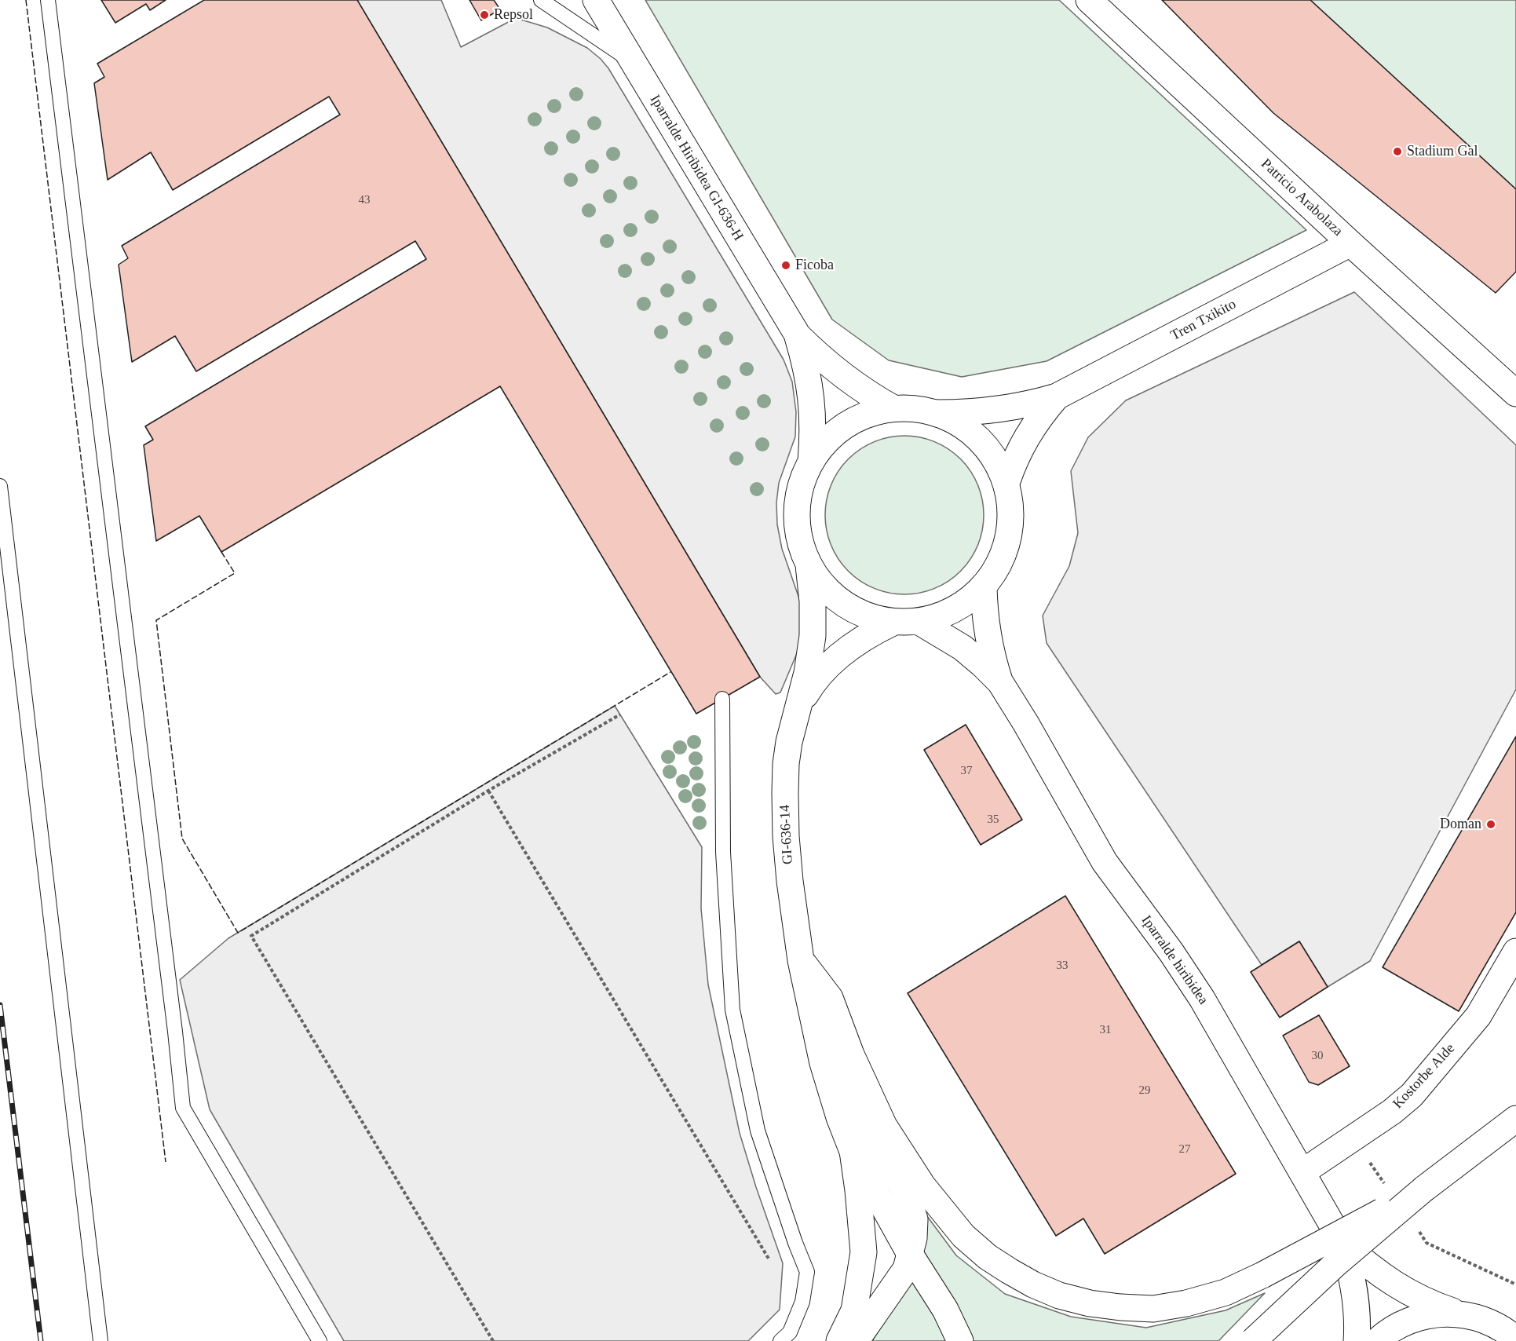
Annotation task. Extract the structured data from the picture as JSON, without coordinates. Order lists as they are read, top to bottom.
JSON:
{
  "streets": {
    "main road": [
      "Iparralde Hiribidea GI-636-H",
      "Patricio Arabolaza",
      "Tren Txikito",
      "GI-636-14",
      "Iparralde hiribidea",
      "Kostorbe Alde"
    ]
  },
  "crossings": [
    ["Patricio Arabolaza", "Tren Txikito"],
    ["Iparralde hiribidea", "Kostorbe Alde"]
  ],
  "places": [
    "Repsol",
    "Stadium Gal",
    "Ficoba",
    "Doman"
  ],
  "house_numbers": [
    "43",
    "37",
    "35",
    "33",
    "31",
    "30",
    "29",
    "27"
  ]
}
